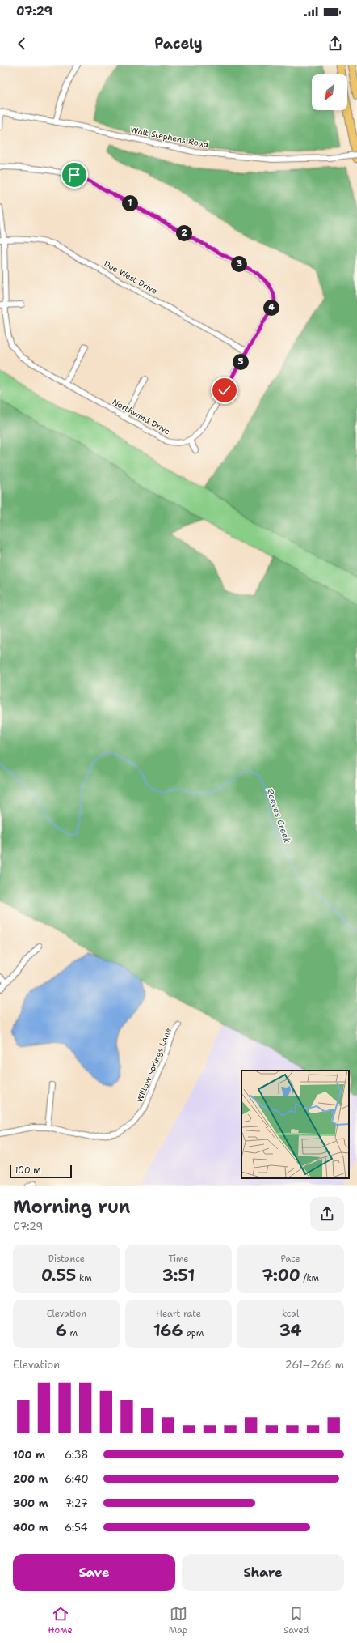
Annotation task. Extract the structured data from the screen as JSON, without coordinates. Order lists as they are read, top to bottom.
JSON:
{
  "streets": {
    "street": [
      "Walt Stephens Road",
      "Due West Drive",
      "Northwind Drive",
      "Willow Springs Lane"
    ]
  },
  "crossings": [
    ["Due West Drive", "Northwind Drive"]
  ],
  "water": ["Reeves Creek"],
  "scale_bar": "100 m",
  "north": "bottom left",
  "page": {
    "status": "07:29",
    "header": "Pacely",
    "pins": [
      "1",
      "2",
      "3",
      "4",
      "5"
    ],
    "scale": "100 m",
    "heading": ["Morning run", "07:29"],
    "stats": [
      ["Distance", "0.55 km"],
      ["Time", "3:51"],
      ["Pace", "7:00 /km"],
      ["Elevation", "6 m"],
      ["Heart rate", "166 bpm"],
      ["kcal", "34"]
    ],
    "chart": ["Elevation", "261–266 m"],
    "list": [
      {
        "name": "100 m",
        "note": "6:38"
      },
      {
        "name": "200 m",
        "note": "6:40"
      },
      {
        "name": "300 m",
        "note": "7:27"
      },
      {
        "name": "400 m",
        "note": "6:54"
      }
    ],
    "buttons": ["Save", "Share"],
    "tabs": ["Home", "Map", "Saved"]
  }
}
